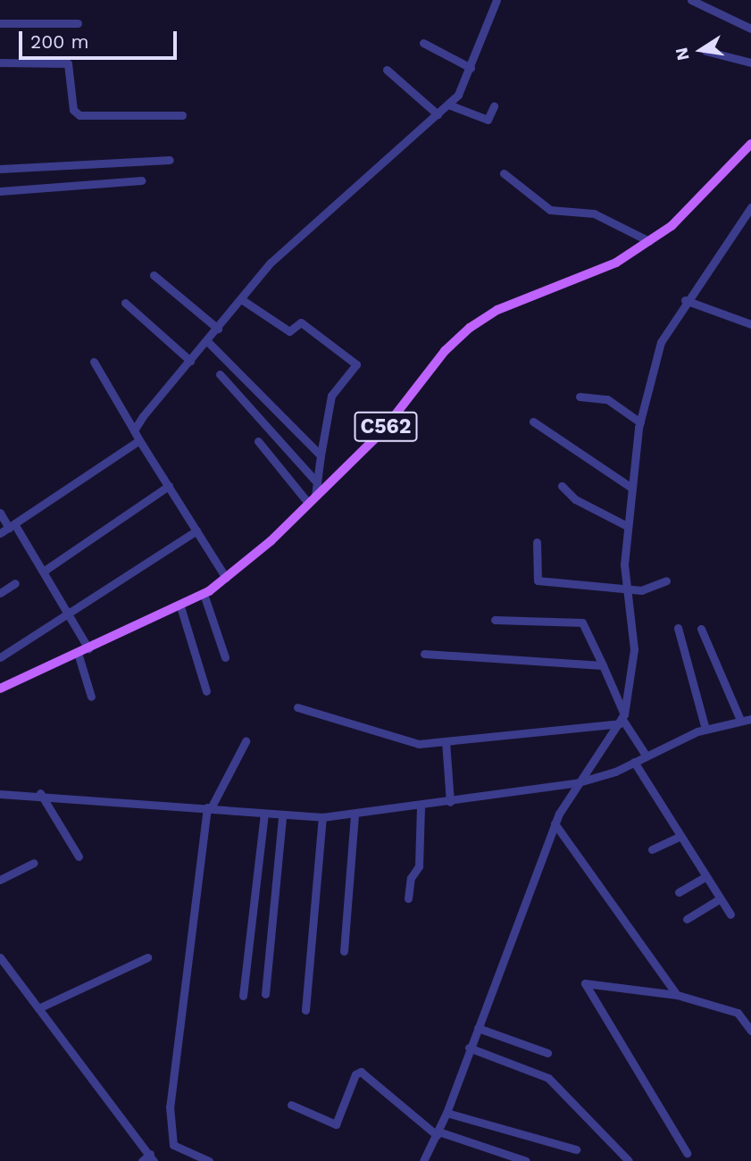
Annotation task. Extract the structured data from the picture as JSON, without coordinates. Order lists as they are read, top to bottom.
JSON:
{
  "streets": {
    "main road": ["C562"]
  },
  "scale_bar": "200 m",
  "north": "left"
}
